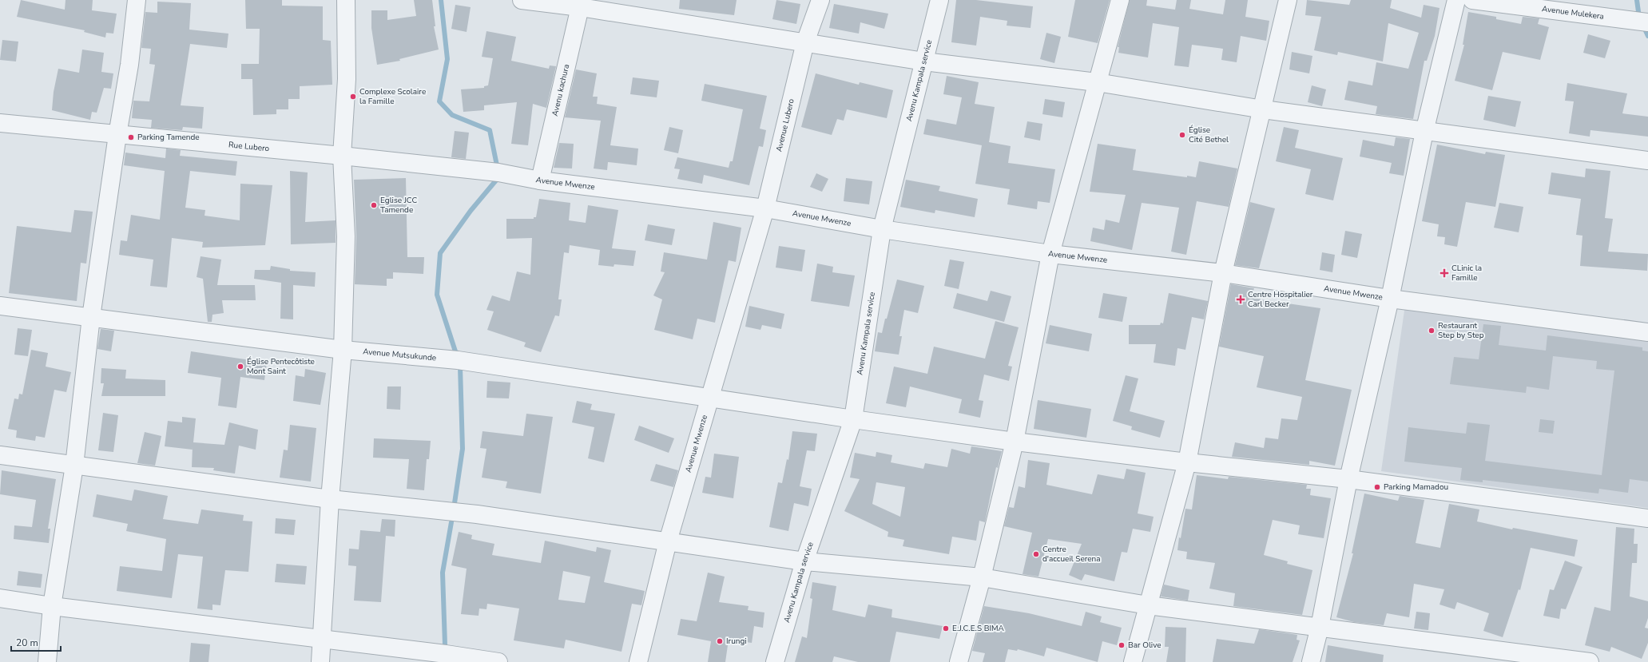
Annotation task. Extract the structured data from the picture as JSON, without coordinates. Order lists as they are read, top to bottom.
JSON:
{
  "streets": {
    "street": [
      "Avenue Mulekera",
      "Avenu Kampala service",
      "Avenu kachura",
      "Avenue Lubero",
      "Rue Lubero",
      "Avenue Mwenze",
      "Avenue Mutsukunde"
    ]
  },
  "crossings": [
    ["Avenu Kampala service", "Avenue Mwenze"],
    ["Avenu Kampala service", "Avenue Mutsukunde"],
    ["Avenu kachura", "Avenue Mwenze"],
    ["Avenue Lubero", "Avenue Mwenze"],
    ["Rue Lubero", "Avenue Mwenze"],
    ["Avenue Mwenze", "Avenue Mutsukunde"]
  ],
  "places": {
    "other": [
      "Complexe Scolaire la Famille",
      "Église Cité Bethel",
      "Parking Tamende",
      "Eglise JCC Tamende",
      "Restaurant Step by Step",
      "Église Pentecôtiste Mont Saint",
      "Parking Mamadou",
      "Centre d'accueil Serena",
      "E.J.C.E.S BIMA",
      "Irungi",
      "Bar Olive"
    ],
    "health": ["CLinic la Famille", "Centre Hospitalier Carl Becker"]
  },
  "scale_bar": "20 m"
}
